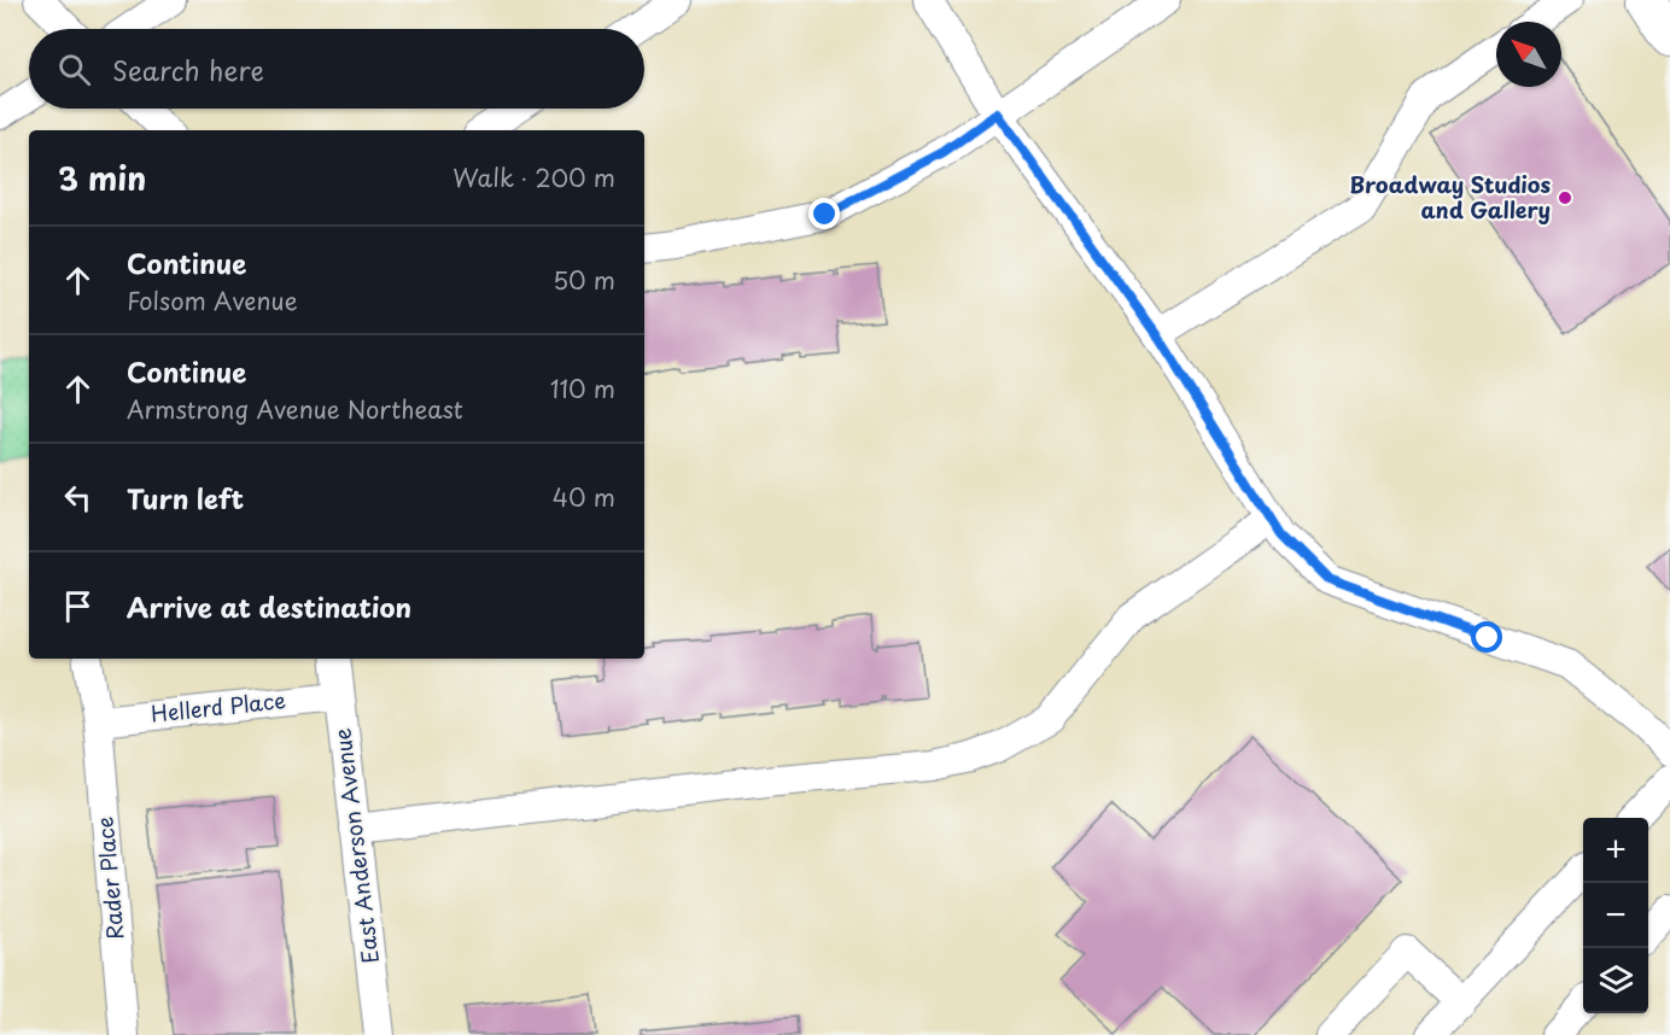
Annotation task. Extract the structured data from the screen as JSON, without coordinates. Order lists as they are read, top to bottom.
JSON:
{
  "streets": {
    "street": ["Hellerd Place", "East Anderson Avenue", "Rader Place"]
  },
  "crossings": [
    ["Hellerd Place", "East Anderson Avenue"],
    ["Hellerd Place", "Rader Place"]
  ],
  "places": ["Broadway Studios and Gallery"],
  "north": "top left",
  "page": {
    "search": "Search here",
    "heading": ["3 min", "Walk · 200 m"],
    "list": [
      ["Continue", "Folsom Avenue", "50 m"],
      ["Continue", "Armstrong Avenue Northeast", "110 m"],
      ["Turn left", "40 m"],
      "Arrive at destination"
    ],
    "map_buttons": ["+", "−"]
  }
}
